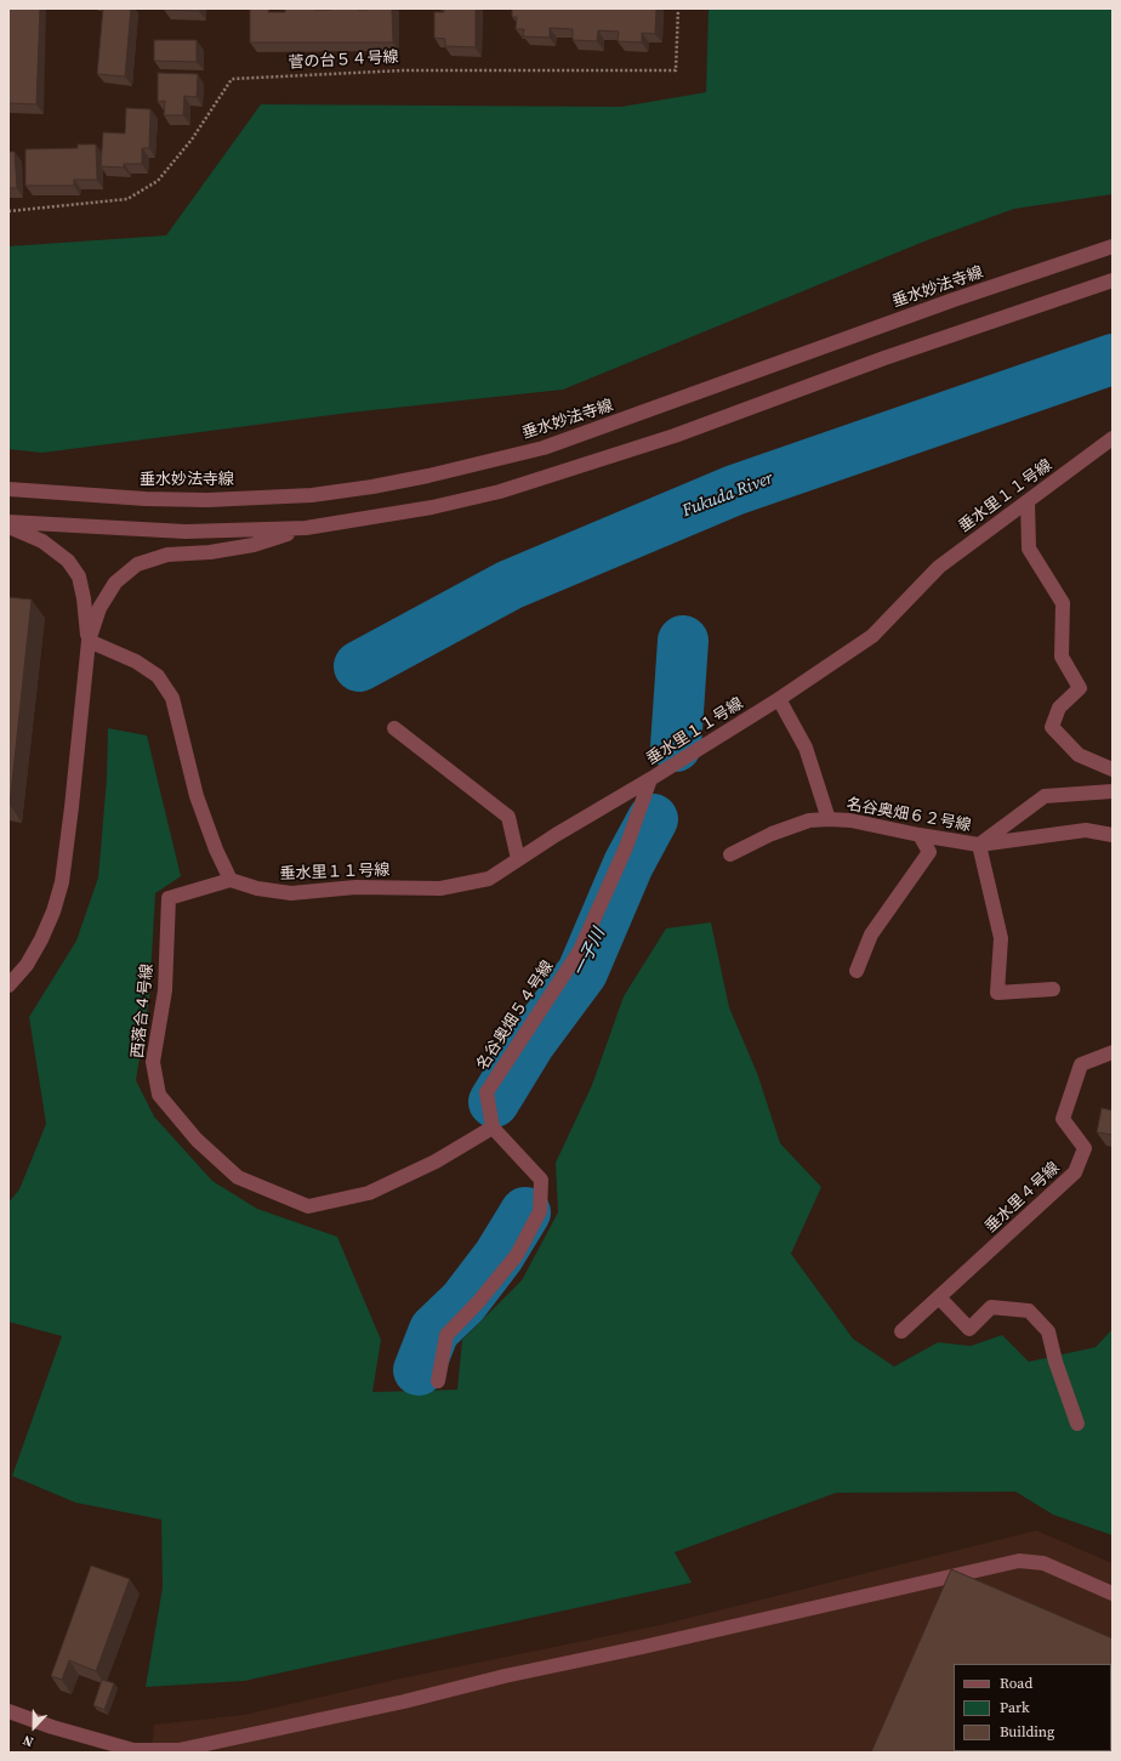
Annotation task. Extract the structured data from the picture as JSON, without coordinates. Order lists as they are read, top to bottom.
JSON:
{
  "streets": {
    "street": [
      "垂水妙法寺線",
      "垂水里１１号線",
      "名谷奥畑６２号線",
      "西落合４号線",
      "名谷奥畑５４号線",
      "垂水里４号線"
    ],
    "path": ["菅の台５４号線"]
  },
  "crossings": [
    ["垂水里１１号線", "名谷奥畑６２号線"],
    ["垂水里１１号線", "西落合４号線"],
    ["垂水里１１号線", "名谷奥畑５４号線"],
    ["西落合４号線", "名谷奥畑５４号線"]
  ],
  "water": ["Fukuda River", "一子川"],
  "legend": ["Road", "Park", "Building"],
  "north": "bottom"
}
